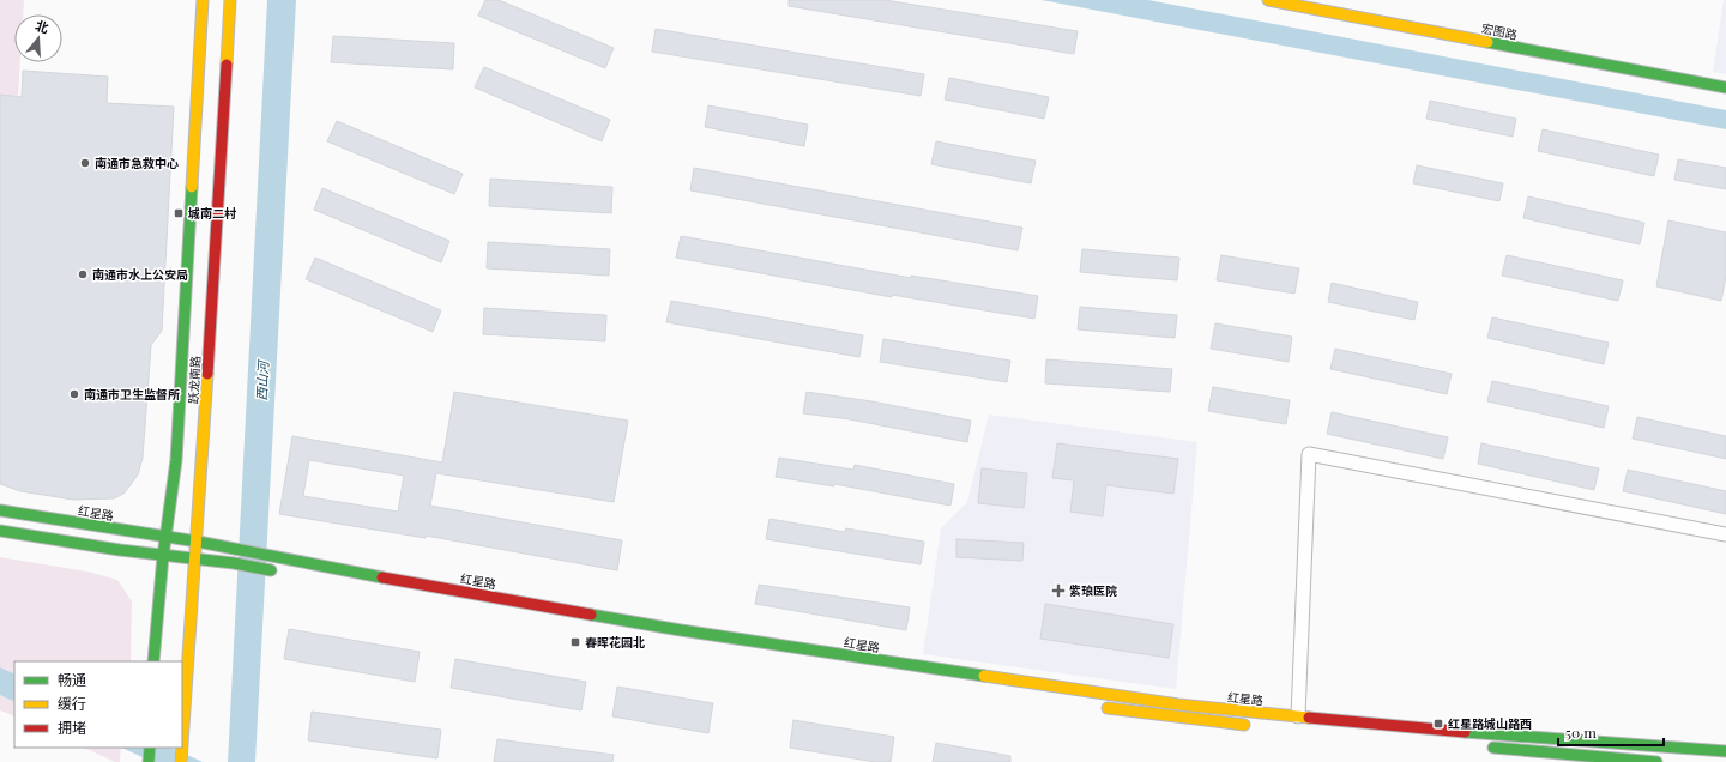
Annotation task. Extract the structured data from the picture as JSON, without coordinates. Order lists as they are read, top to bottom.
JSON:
{
  "streets": {
    "main road": ["宏图路", "跃龙南路", "红星路"]
  },
  "crossings": [
    ["跃龙南路", "红星路"]
  ],
  "water": ["西山河"],
  "places": {
    "other": ["南通市急救中心", "南通市水上公安局", "南通市卫生监督所"],
    "transit": ["城南二村", "春晖花园北", "红星路城山路西"],
    "health": ["紫琅医院"]
  },
  "legend": ["畅通", "缓行", "拥堵"],
  "scale_bar": "50 m",
  "north": "top"
}
